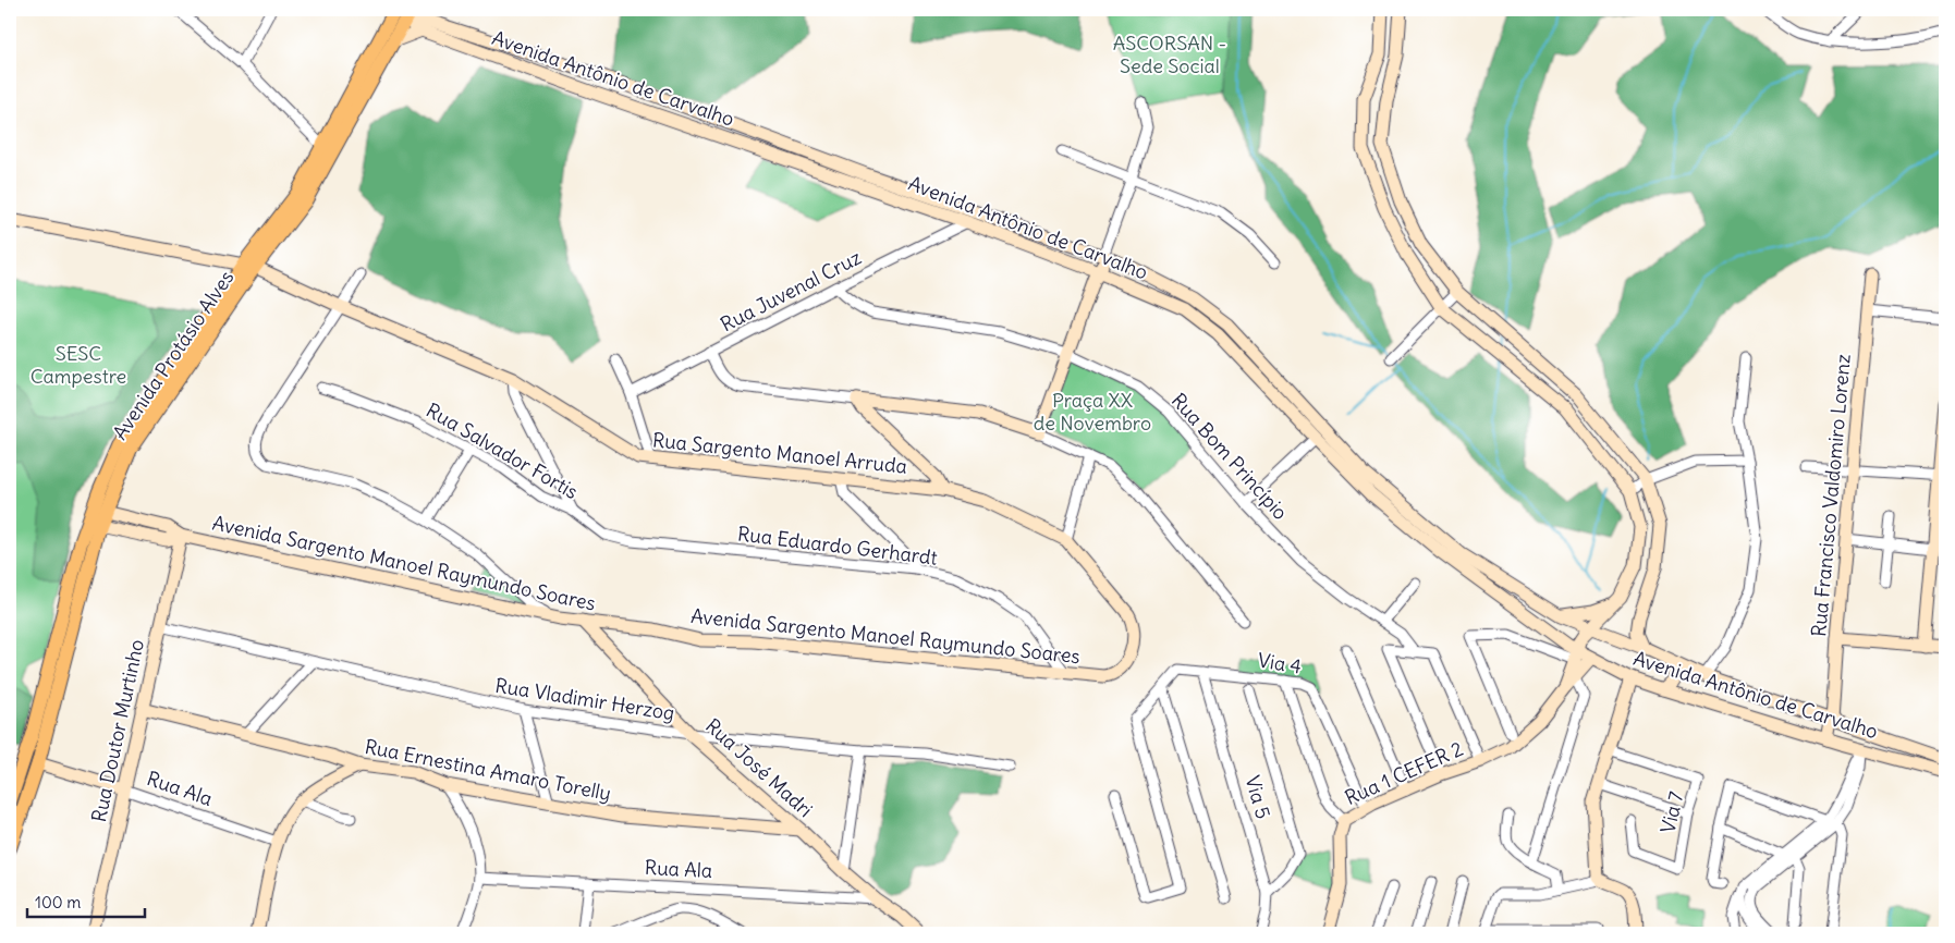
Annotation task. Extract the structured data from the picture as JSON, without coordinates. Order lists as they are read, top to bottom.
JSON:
{
  "streets": {
    "main road": ["Avenida Protásio Alves"],
    "street": [
      "Avenida Antônio de Carvalho",
      "Rua Juvenal Cruz",
      "Rua Salvador Fortis",
      "Rua Sargento Manoel Arruda",
      "Rua Bom Princípio",
      "Rua Francisco Valdomiro Lorenz",
      "Rua Eduardo Gerhardt",
      "Avenida Sargento Manoel Raymundo Soares",
      "Via 4",
      "Rua Vladimir Herzog",
      "Rua Doutor Murtinho",
      "Rua José Madri",
      "Rua Ernestina Amaro Torelly",
      "Rua 1 CEFER 2",
      "Rua Ala",
      "Via 5",
      "Via 7"
    ]
  },
  "crossings": [
    ["Avenida Antônio de Carvalho", "Rua Juvenal Cruz"],
    ["Avenida Antônio de Carvalho", "Avenida Protásio Alves"],
    ["Avenida Antônio de Carvalho", "Rua Francisco Valdomiro Lorenz"],
    ["Avenida Antônio de Carvalho", "Rua 1 CEFER 2"],
    ["Rua Juvenal Cruz", "Rua Bom Princípio"],
    ["Avenida Protásio Alves", "Rua Sargento Manoel Arruda"],
    ["Avenida Protásio Alves", "Avenida Sargento Manoel Raymundo Soares"],
    ["Avenida Protásio Alves", "Rua Ala"],
    ["Rua Salvador Fortis", "Rua Eduardo Gerhardt"],
    ["Rua Sargento Manoel Arruda", "Avenida Sargento Manoel Raymundo Soares"],
    ["Rua Eduardo Gerhardt", "Avenida Sargento Manoel Raymundo Soares"],
    ["Avenida Sargento Manoel Raymundo Soares", "Rua Doutor Murtinho"],
    ["Avenida Sargento Manoel Raymundo Soares", "Rua José Madri"],
    ["Via 4", "Rua 1 CEFER 2"],
    ["Via 4", "Via 5"],
    ["Rua Vladimir Herzog", "Rua Doutor Murtinho"],
    ["Rua Vladimir Herzog", "Rua José Madri"],
    ["Rua Doutor Murtinho", "Rua Ernestina Amaro Torelly"],
    ["Rua Doutor Murtinho", "Rua Ala"],
    ["Rua José Madri", "Rua Ernestina Amaro Torelly"],
    ["Rua José Madri", "Rua Ala"]
  ],
  "parks": ["ASCORSAN - Sede Social", "SESC Campestre", "Praça XX de Novembro"],
  "scale_bar": "100 m"
}
